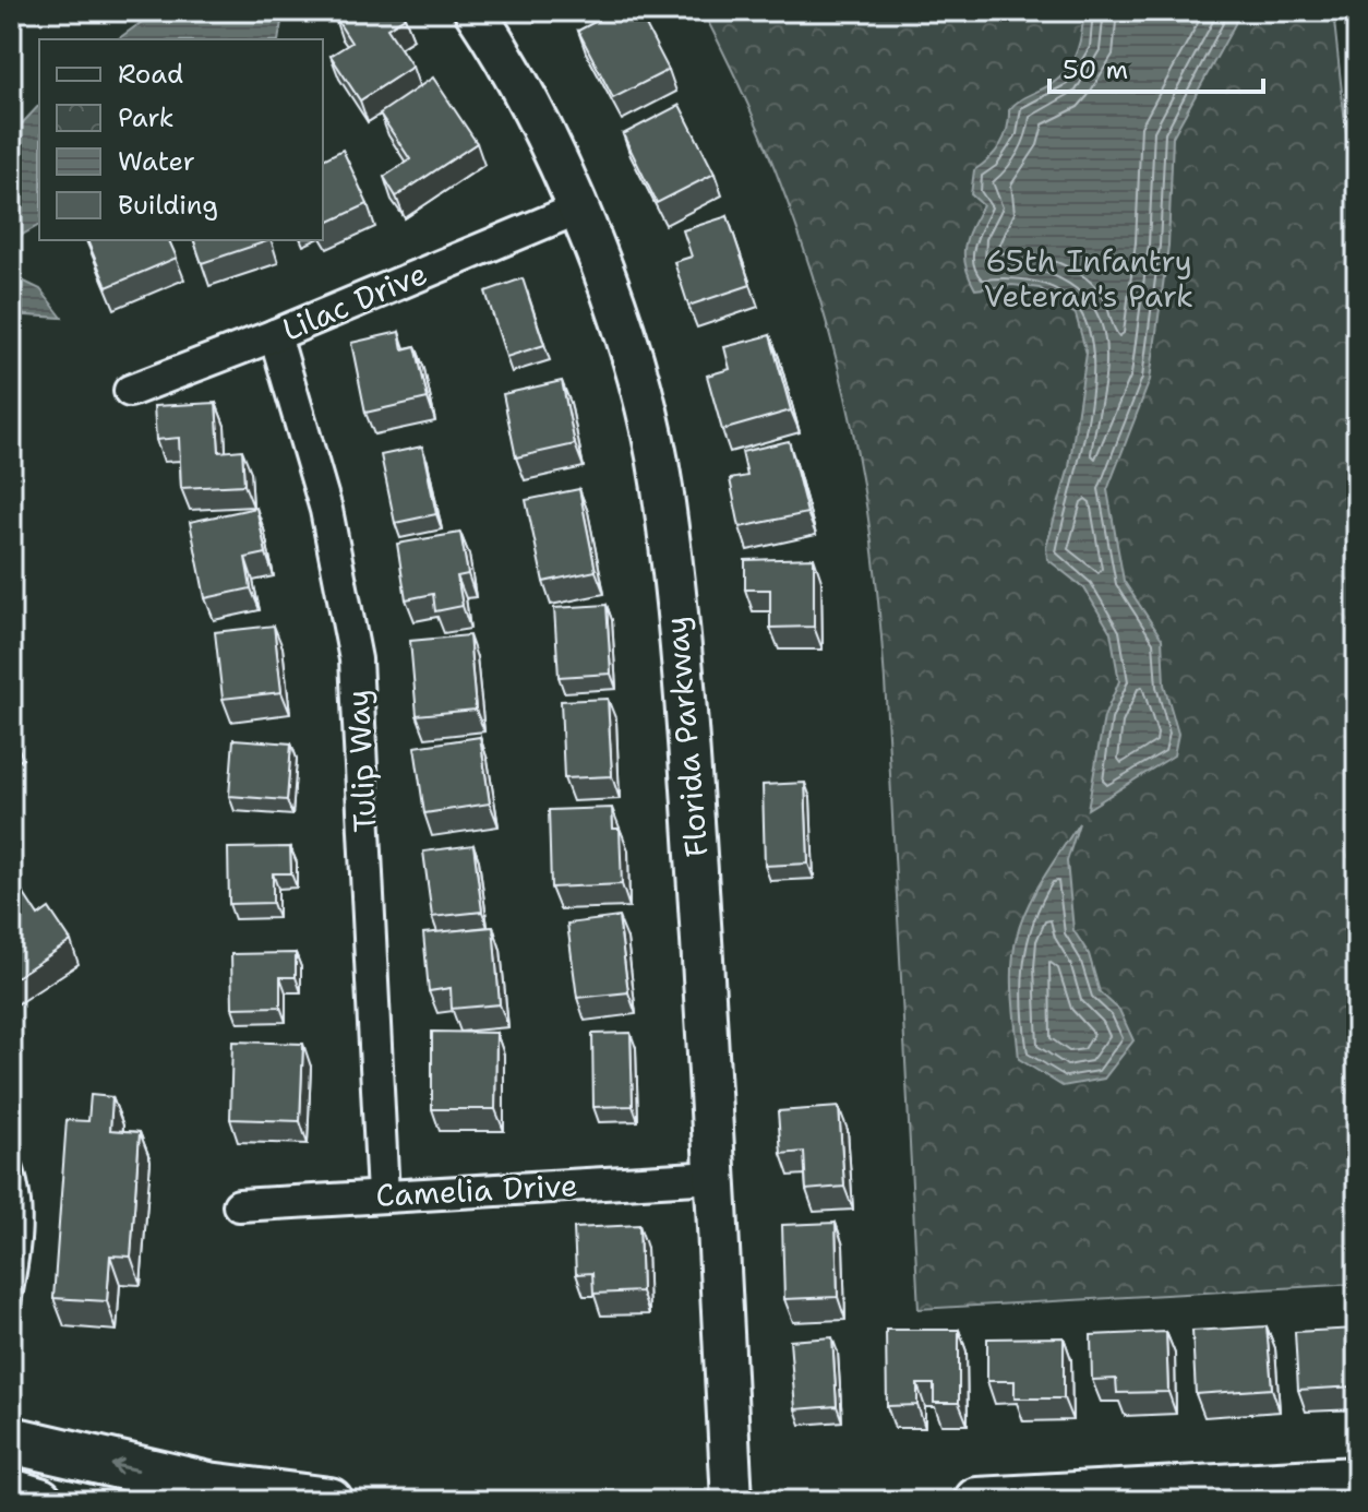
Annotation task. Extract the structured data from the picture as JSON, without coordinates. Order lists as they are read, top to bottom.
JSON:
{
  "streets": {
    "street": [
      "Lilac Drive",
      "Florida Parkway",
      "Tulip Way",
      "Camelia Drive"
    ]
  },
  "crossings": [
    ["Lilac Drive", "Florida Parkway"],
    ["Lilac Drive", "Tulip Way"],
    ["Florida Parkway", "Camelia Drive"],
    ["Tulip Way", "Camelia Drive"]
  ],
  "parks": ["65th Infantry Veteran's Park"],
  "legend": [
    "Road",
    "Park",
    "Water",
    "Building"
  ],
  "scale_bar": "50 m"
}
